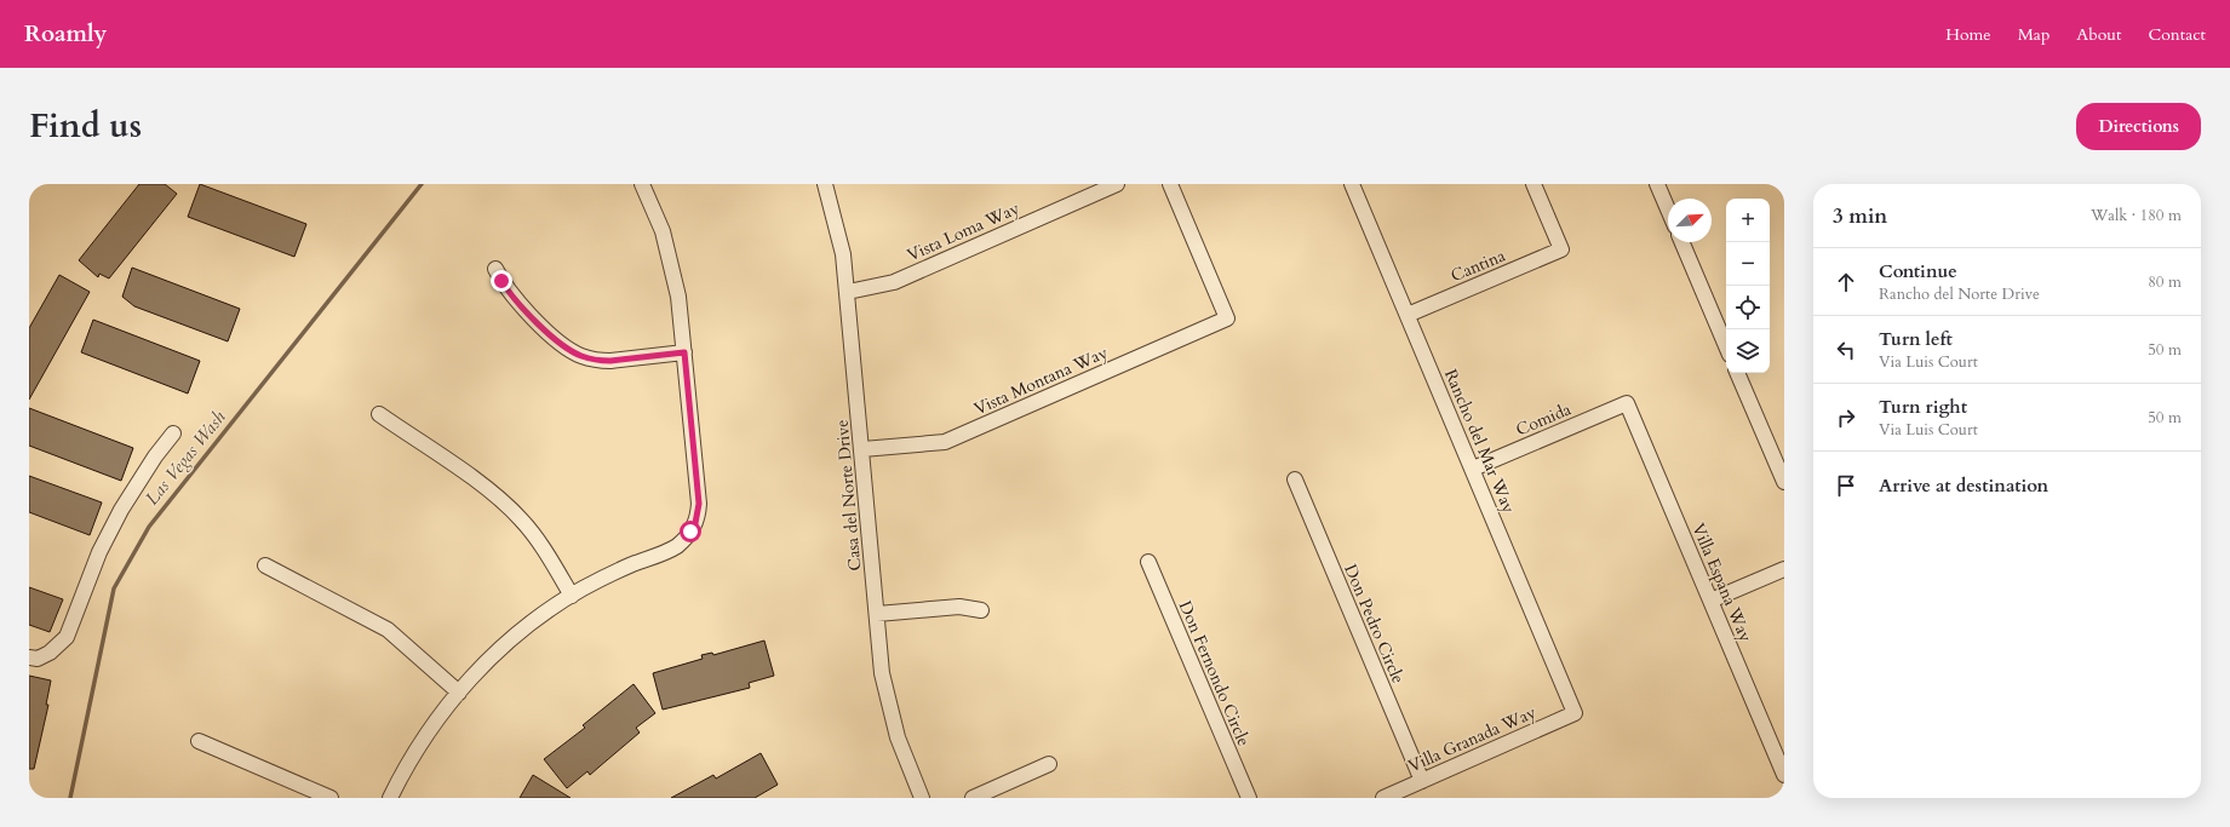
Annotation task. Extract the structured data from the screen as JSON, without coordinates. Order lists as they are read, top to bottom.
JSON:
{
  "streets": {
    "street": [
      "Vista Loma Way",
      "Cantina",
      "Vista Montana Way",
      "Comida",
      "Rancho del Mar Way",
      "Casa del Norte Drive",
      "Villa Espana Way",
      "Don Pedro Circle",
      "Don Fernondo Circle",
      "Villa Granada Way"
    ]
  },
  "crossings": [
    ["Vista Loma Way", "Casa del Norte Drive"],
    ["Cantina", "Rancho del Mar Way"],
    ["Vista Montana Way", "Casa del Norte Drive"],
    ["Comida", "Rancho del Mar Way"],
    ["Comida", "Villa Espana Way"],
    ["Rancho del Mar Way", "Villa Granada Way"],
    ["Don Pedro Circle", "Villa Granada Way"]
  ],
  "water": ["Las Vegas Wash"],
  "north": "top right",
  "page": {
    "header": "Roamly",
    "nav": [
      "Home",
      "Map",
      "About",
      "Contact"
    ],
    "title": "Find us",
    "buttons": "Directions",
    "heading": ["3 min", "Walk · 180 m"],
    "map_buttons": ["+", "−"],
    "list": [
      ["Continue", "Rancho del Norte Drive", "80 m"],
      ["Turn left", "Via Luis Court", "50 m"],
      ["Turn right", "Via Luis Court", "50 m"],
      "Arrive at destination"
    ]
  }
}
